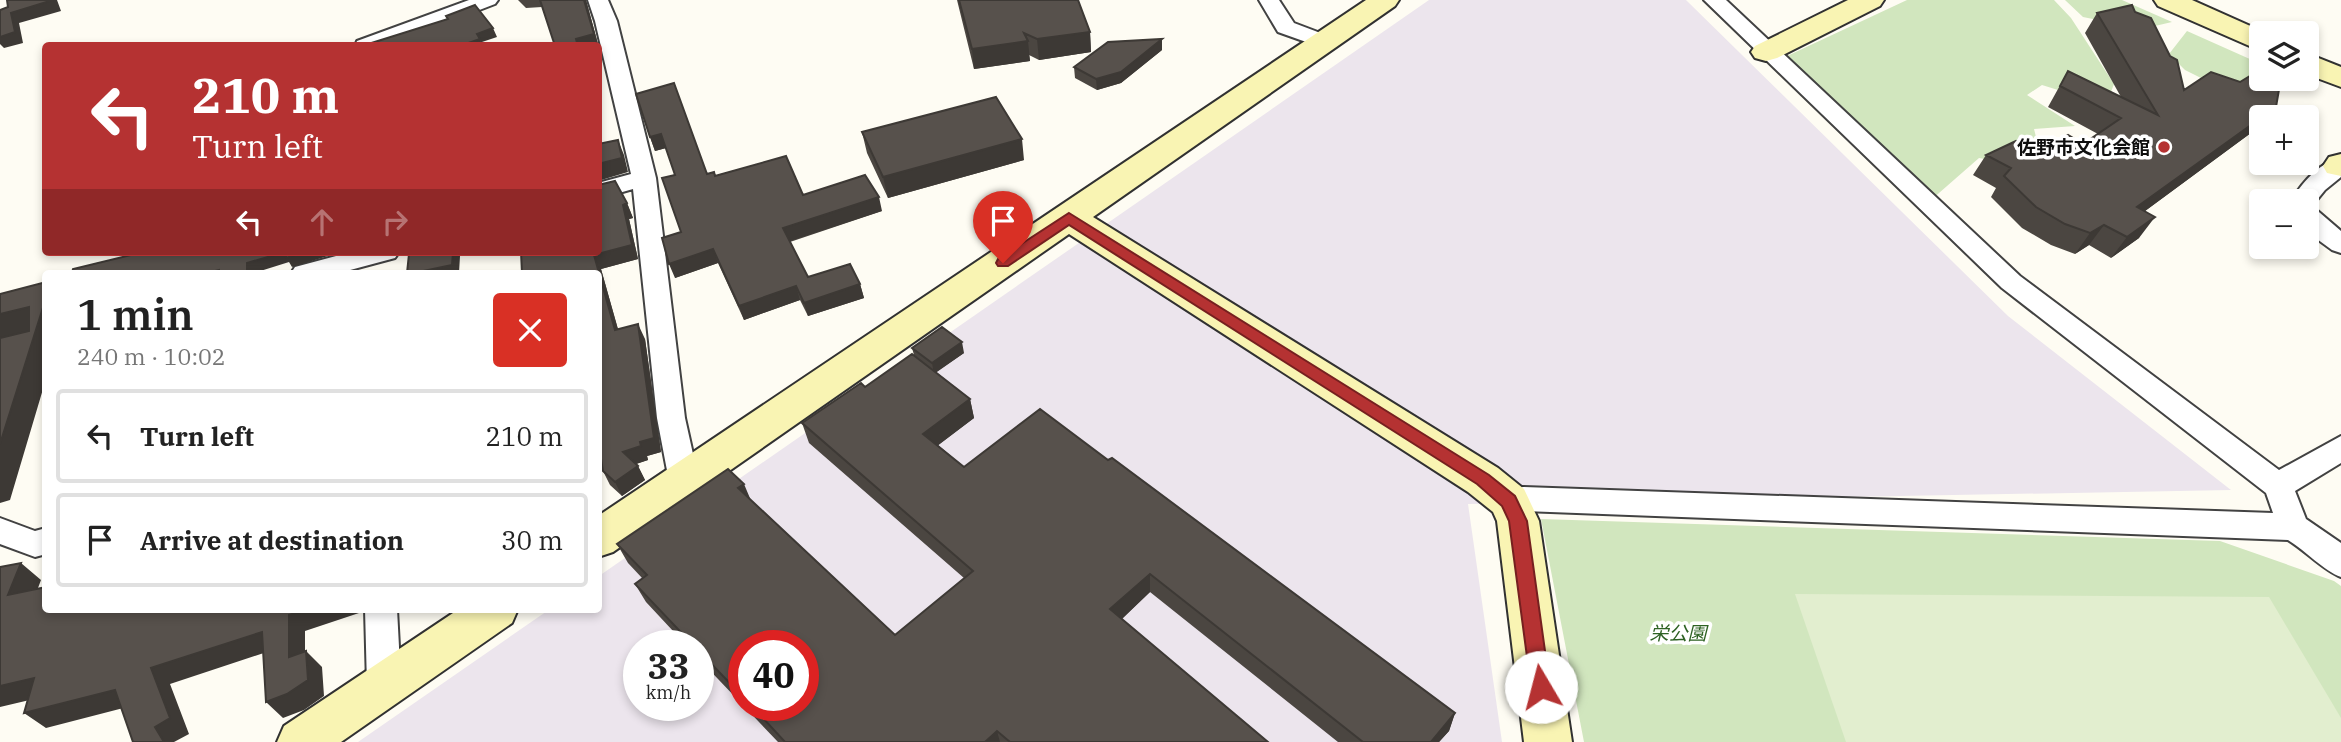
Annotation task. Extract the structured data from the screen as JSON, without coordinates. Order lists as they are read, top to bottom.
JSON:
{
  "parks": ["栄公園"],
  "places": ["佐野市文化会館"],
  "page": {
    "map_buttons": ["+", "−"],
    "turn": ["210 m", "Turn left"],
    "heading": ["1 min", "240 m · 10:02"],
    "list": [
      {
        "name": "Turn left",
        "value": "210 m"
      },
      {
        "name": "Arrive at destination",
        "value": "30 m"
      }
    ],
    "speed": "33 km/h",
    "limit": "40"
  }
}
